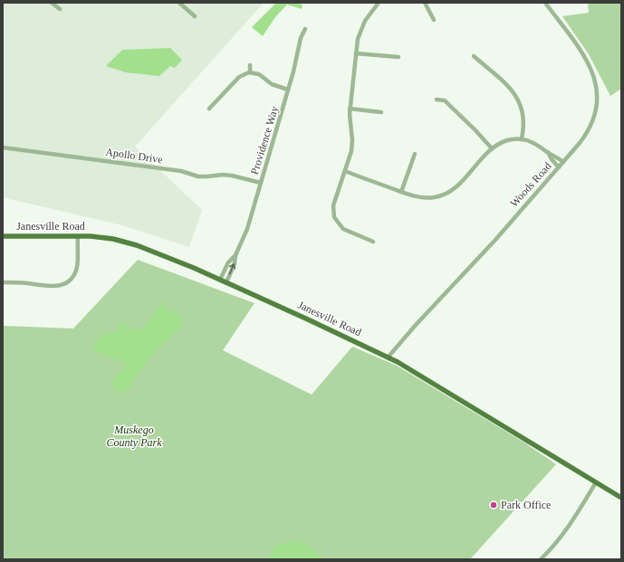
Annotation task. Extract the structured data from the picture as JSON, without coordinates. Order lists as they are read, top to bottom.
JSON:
{
  "streets": {
    "main road": ["Janesville Road"],
    "street": ["Providence Way", "Apollo Drive", "Woods Road"]
  },
  "crossings": [
    ["Providence Way", "Apollo Drive"],
    ["Providence Way", "Janesville Road"],
    ["Woods Road", "Janesville Road"]
  ],
  "parks": ["Muskego County Park"],
  "places": ["Park Office"]
}
